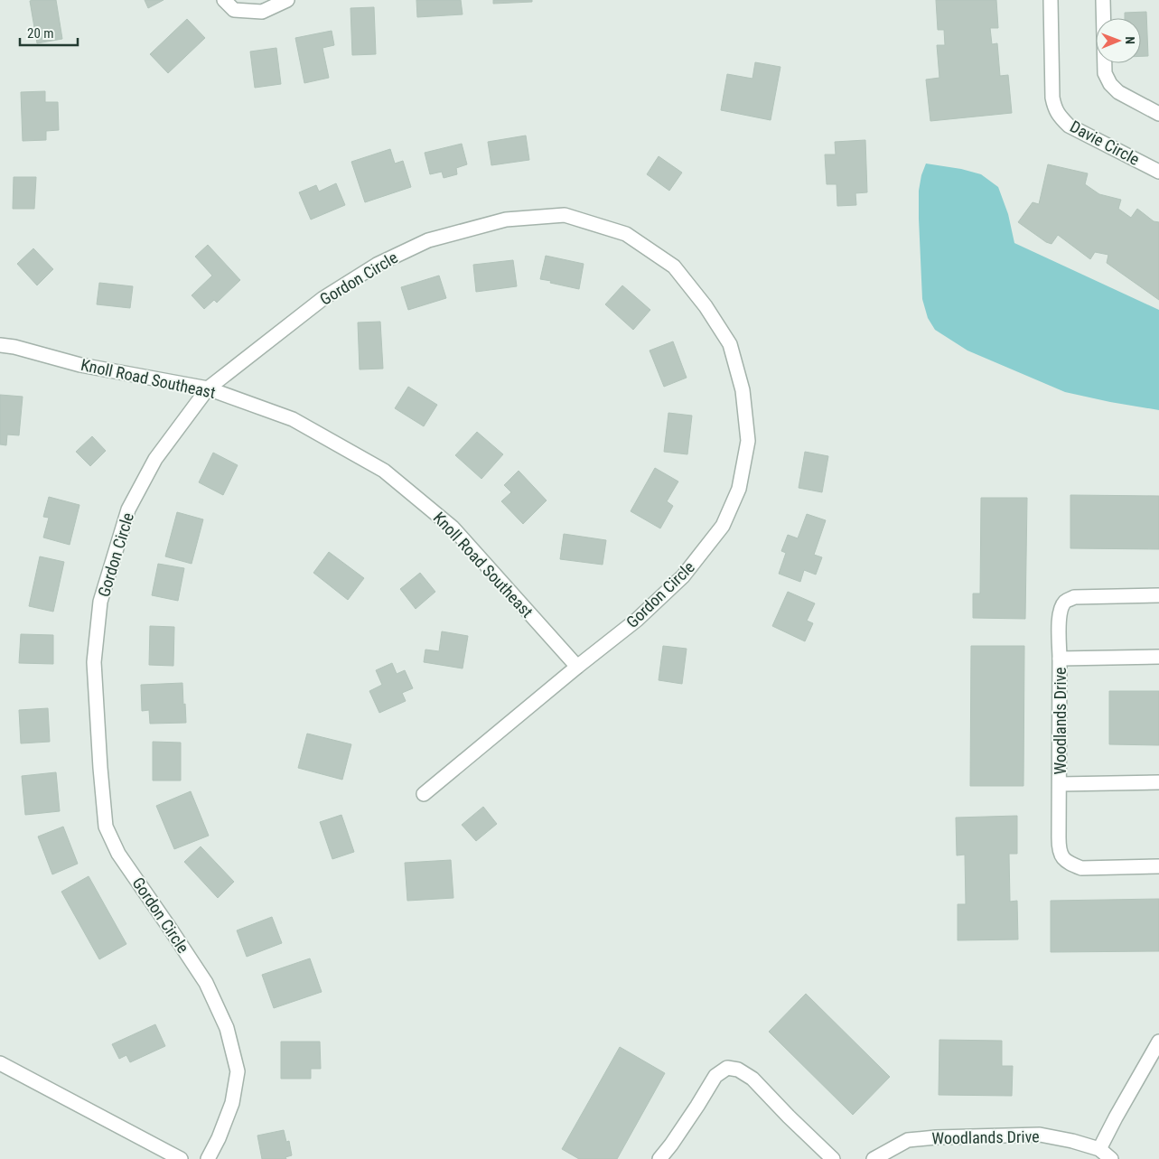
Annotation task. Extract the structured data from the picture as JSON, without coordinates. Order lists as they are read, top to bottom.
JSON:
{
  "streets": {
    "street": [
      "Davie Circle",
      "Gordon Circle",
      "Knoll Road Southeast",
      "Woodlands Drive"
    ]
  },
  "crossings": [
    ["Gordon Circle", "Knoll Road Southeast"]
  ],
  "scale_bar": "20 m",
  "north": "right"
}
